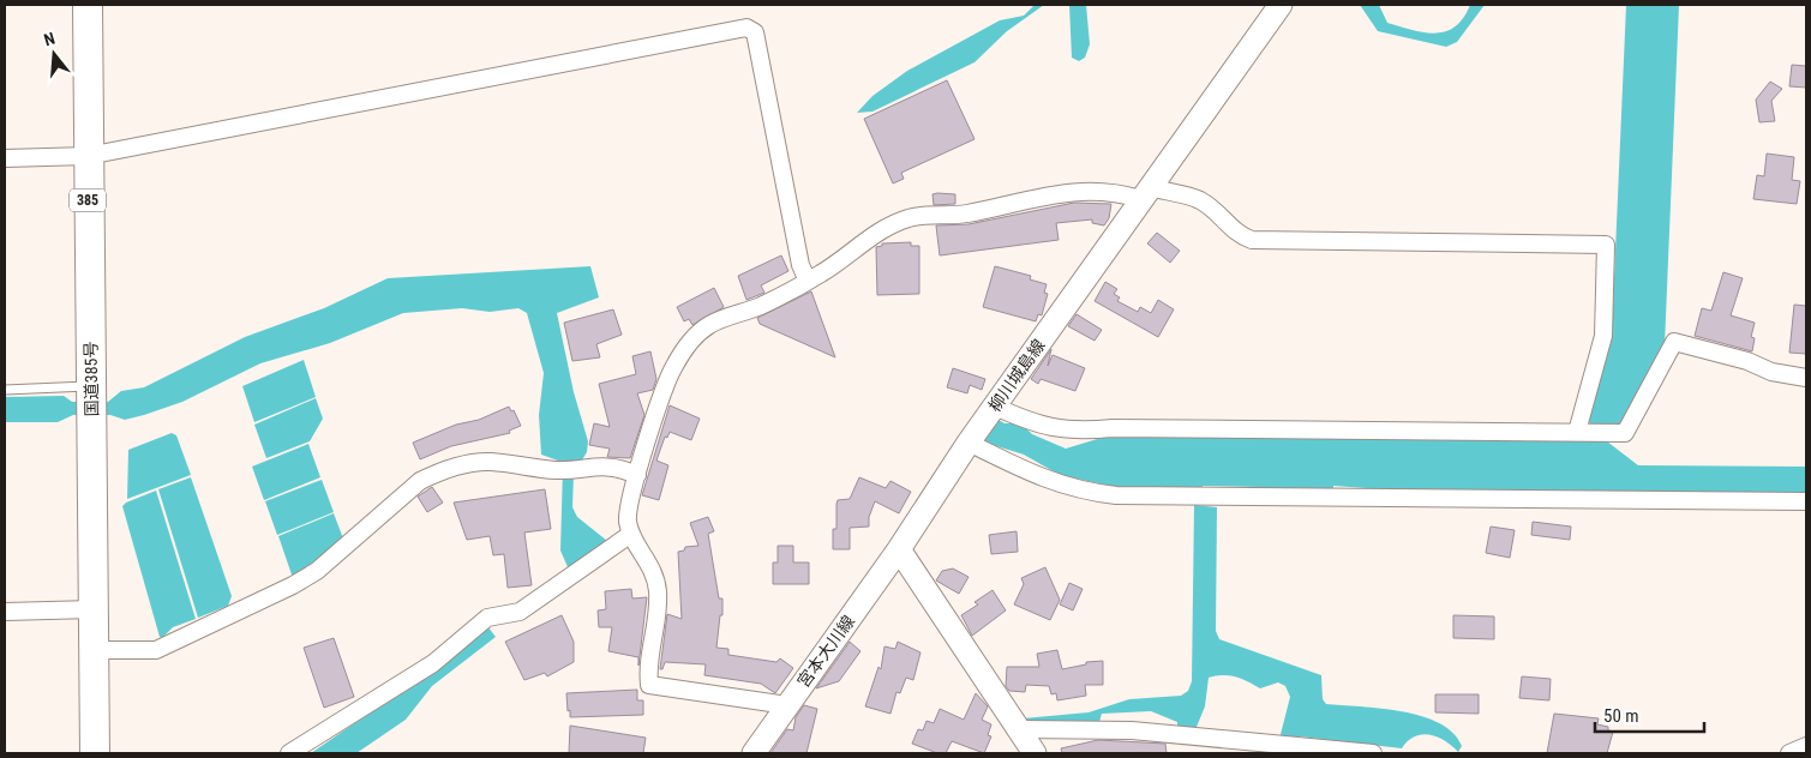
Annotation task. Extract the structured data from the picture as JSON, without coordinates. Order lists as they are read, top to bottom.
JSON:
{
  "streets": {
    "highway": ["385", "国道385号"],
    "main road": ["柳川城島線", "宮本大川線"]
  },
  "crossings": [
    ["柳川城島線", "宮本大川線"]
  ],
  "scale_bar": "50 m",
  "north": "top"
}
